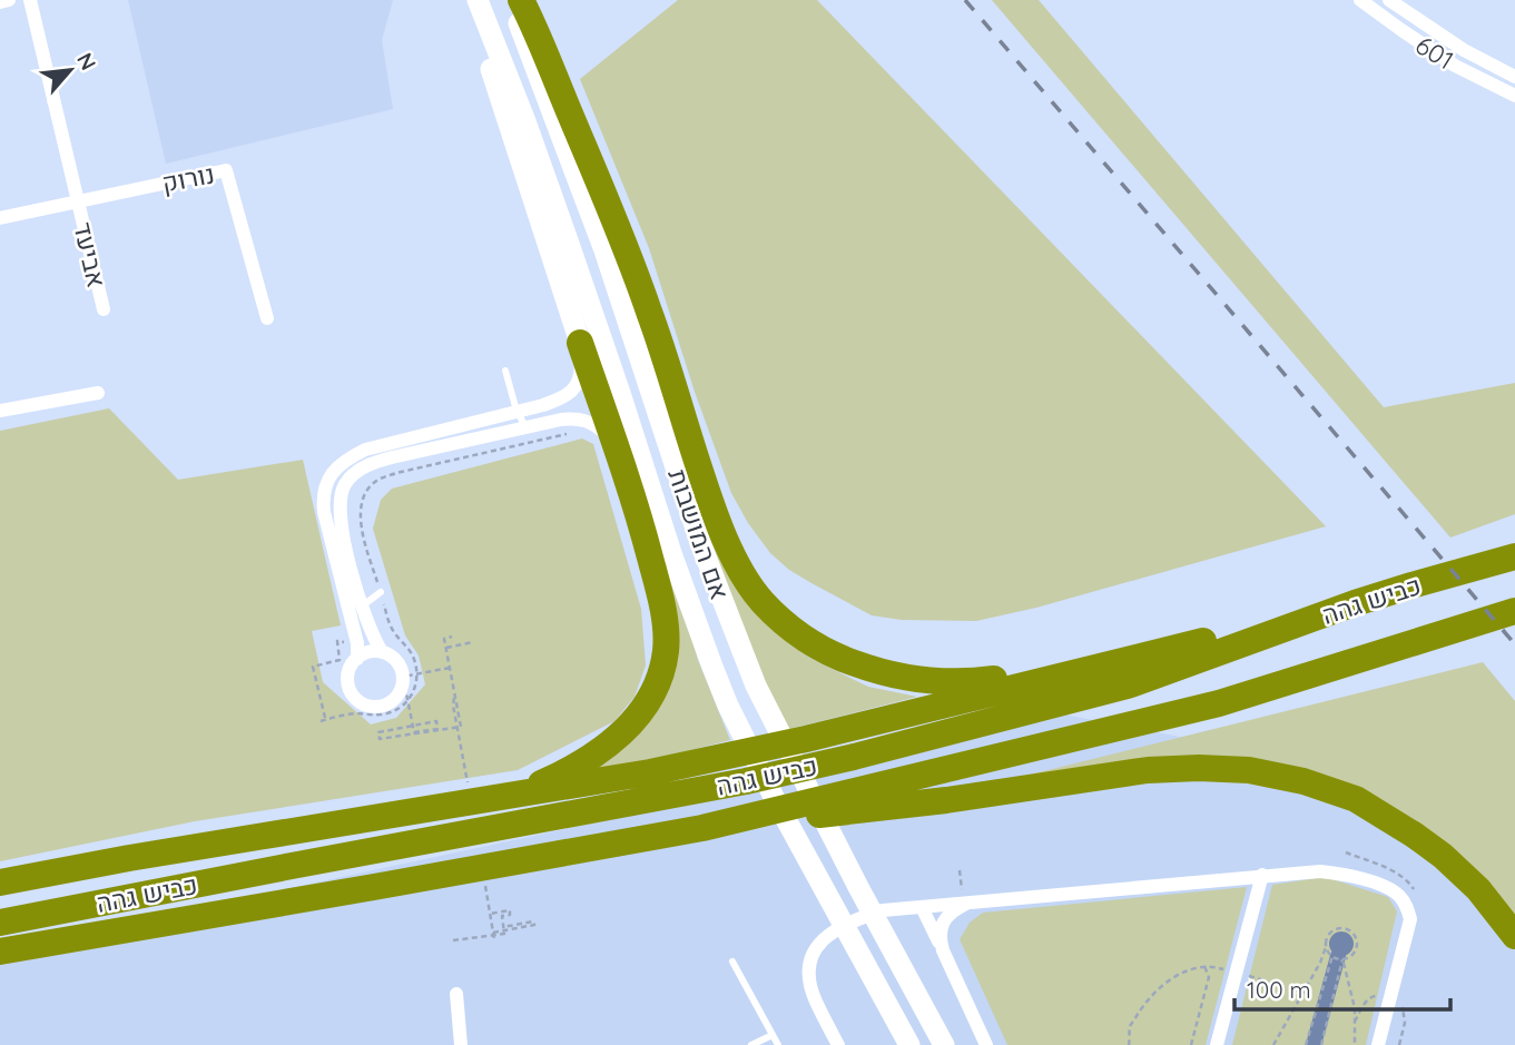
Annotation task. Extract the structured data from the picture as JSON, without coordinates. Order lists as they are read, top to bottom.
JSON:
{
  "streets": {
    "highway": ["כביש גהה"],
    "main road": ["אם המושבות"],
    "street": ["601", "נורוק", "אביעד"]
  },
  "crossings": [
    ["נורוק", "אביעד"]
  ],
  "scale_bar": "100 m",
  "north": "top right"
}
